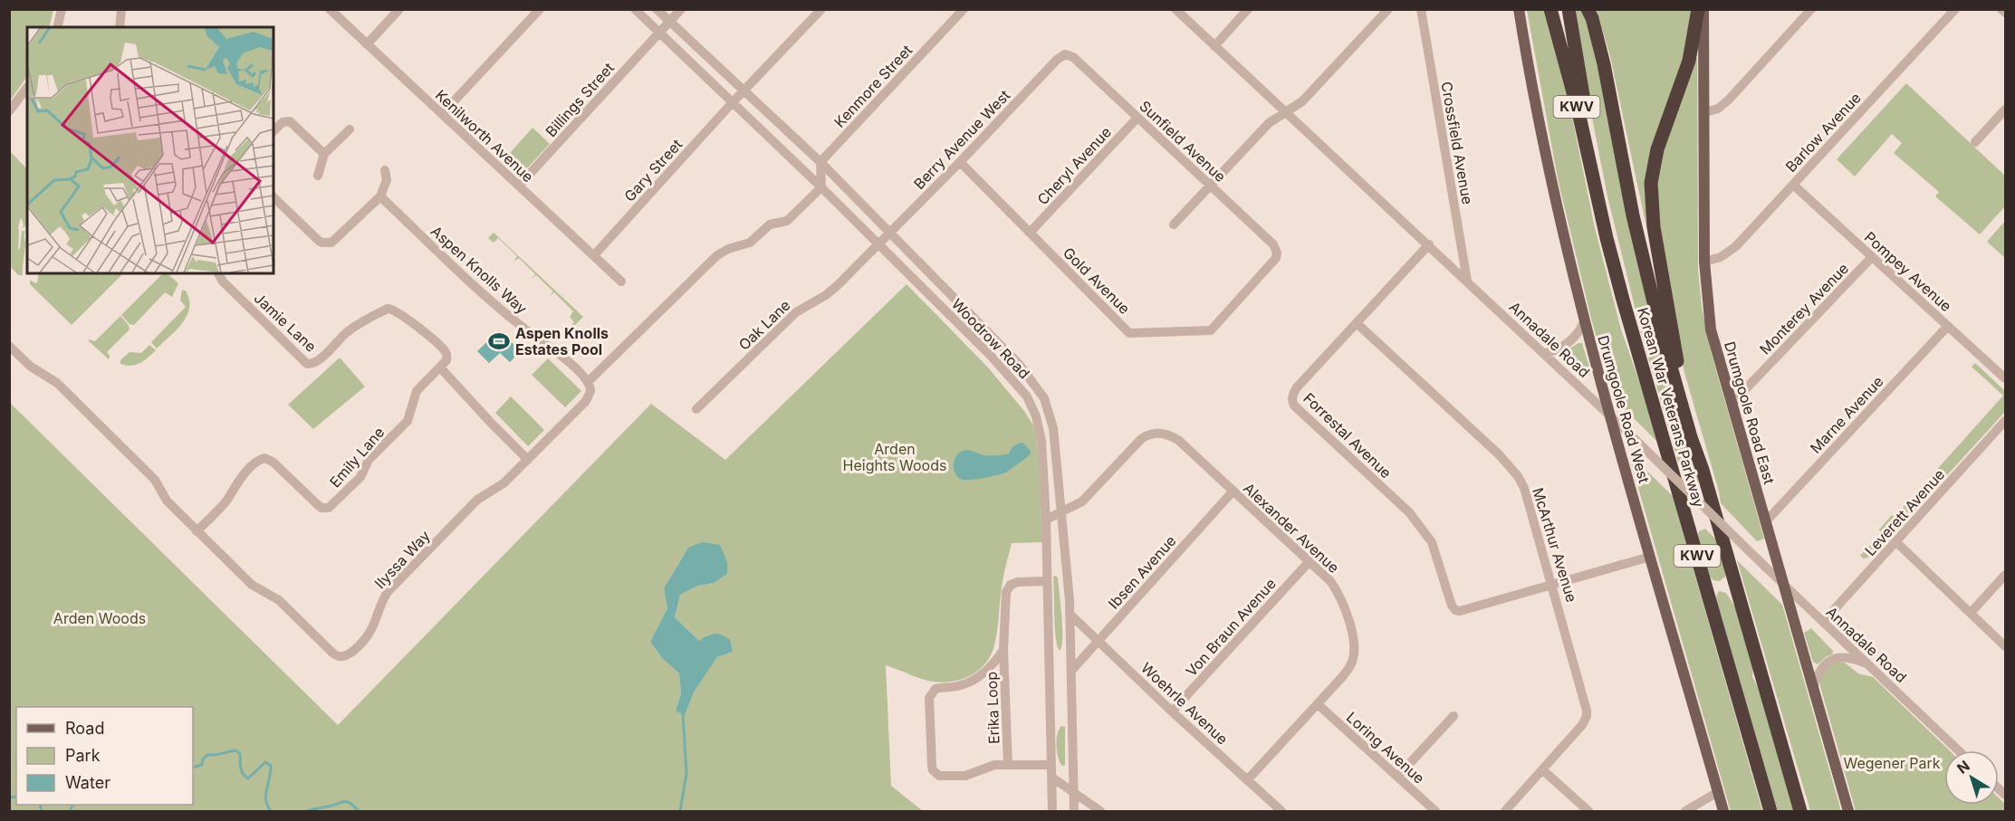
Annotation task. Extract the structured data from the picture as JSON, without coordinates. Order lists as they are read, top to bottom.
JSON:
{
  "streets": {
    "highway": ["KWV", "Korean War Veterans Parkway"],
    "main road": ["Drumgoole Road West", "Drumgoole Road East"],
    "street": [
      "Kenmore Street",
      "Billings Street",
      "Barlow Avenue",
      "Kenilworth Avenue",
      "Berry Avenue West",
      "Sunfield Avenue",
      "Crossfield Avenue",
      "Cheryl Avenue",
      "Gary Street",
      "Aspen Knolls Way",
      "Pompey Avenue",
      "Gold Avenue",
      "Monterey Avenue",
      "Jamie Lane",
      "Oak Lane",
      "Woodrow Road",
      "Annadale Road",
      "Marne Avenue",
      "Forrestal Avenue",
      "Emily Lane",
      "Leverett Avenue",
      "Alexander Avenue",
      "McArthur Avenue",
      "Ilyssa Way",
      "Ibsen Avenue",
      "Von Braun Avenue",
      "Woehrle Avenue",
      "Erika Loop",
      "Loring Avenue"
    ]
  },
  "crossings": [
    ["Kenmore Street", "Woodrow Road"],
    ["Billings Street", "Kenilworth Avenue"],
    ["Billings Street", "Woodrow Road"],
    ["Barlow Avenue", "Pompey Avenue"],
    ["Barlow Avenue", "Drumgoole Road East"],
    ["Kenilworth Avenue", "Gary Street"],
    ["Berry Avenue West", "Sunfield Avenue"],
    ["Berry Avenue West", "Gold Avenue"],
    ["Berry Avenue West", "Oak Lane"],
    ["Berry Avenue West", "Woodrow Road"],
    ["Sunfield Avenue", "Cheryl Avenue"],
    ["Sunfield Avenue", "Gold Avenue"],
    ["Crossfield Avenue", "Annadale Road"],
    ["Cheryl Avenue", "Gold Avenue"],
    ["Gary Street", "Woodrow Road"],
    ["Aspen Knolls Way", "Ilyssa Way"],
    ["Pompey Avenue", "Monterey Avenue"],
    ["Pompey Avenue", "Marne Avenue"],
    ["Monterey Avenue", "Drumgoole Road East"],
    ["Jamie Lane", "Emily Lane"],
    ["Oak Lane", "Woodrow Road"],
    ["Woodrow Road", "Alexander Avenue"],
    ["Woodrow Road", "Ibsen Avenue"],
    ["Woodrow Road", "Woehrle Avenue"],
    ["Woodrow Road", "Erika Loop"],
    ["Annadale Road", "Drumgoole Road West"],
    ["Annadale Road", "Drumgoole Road East"],
    ["Annadale Road", "Forrestal Avenue"],
    ["Annadale Road", "Leverett Avenue"],
    ["Drumgoole Road East", "Marne Avenue"],
    ["Forrestal Avenue", "McArthur Avenue"],
    ["Emily Lane", "Ilyssa Way"],
    ["Alexander Avenue", "Ibsen Avenue"],
    ["Alexander Avenue", "Von Braun Avenue"],
    ["Alexander Avenue", "Woehrle Avenue"],
    ["Alexander Avenue", "Loring Avenue"],
    ["Ibsen Avenue", "Woehrle Avenue"],
    ["Von Braun Avenue", "Woehrle Avenue"]
  ],
  "parks": ["Arden Heights Woods", "Arden Woods", "Wegener Park"],
  "places": {
    "sports": ["Aspen Knolls Estates Pool"]
  },
  "legend": ["Road", "Park", "Water"],
  "north": "top left"
}
